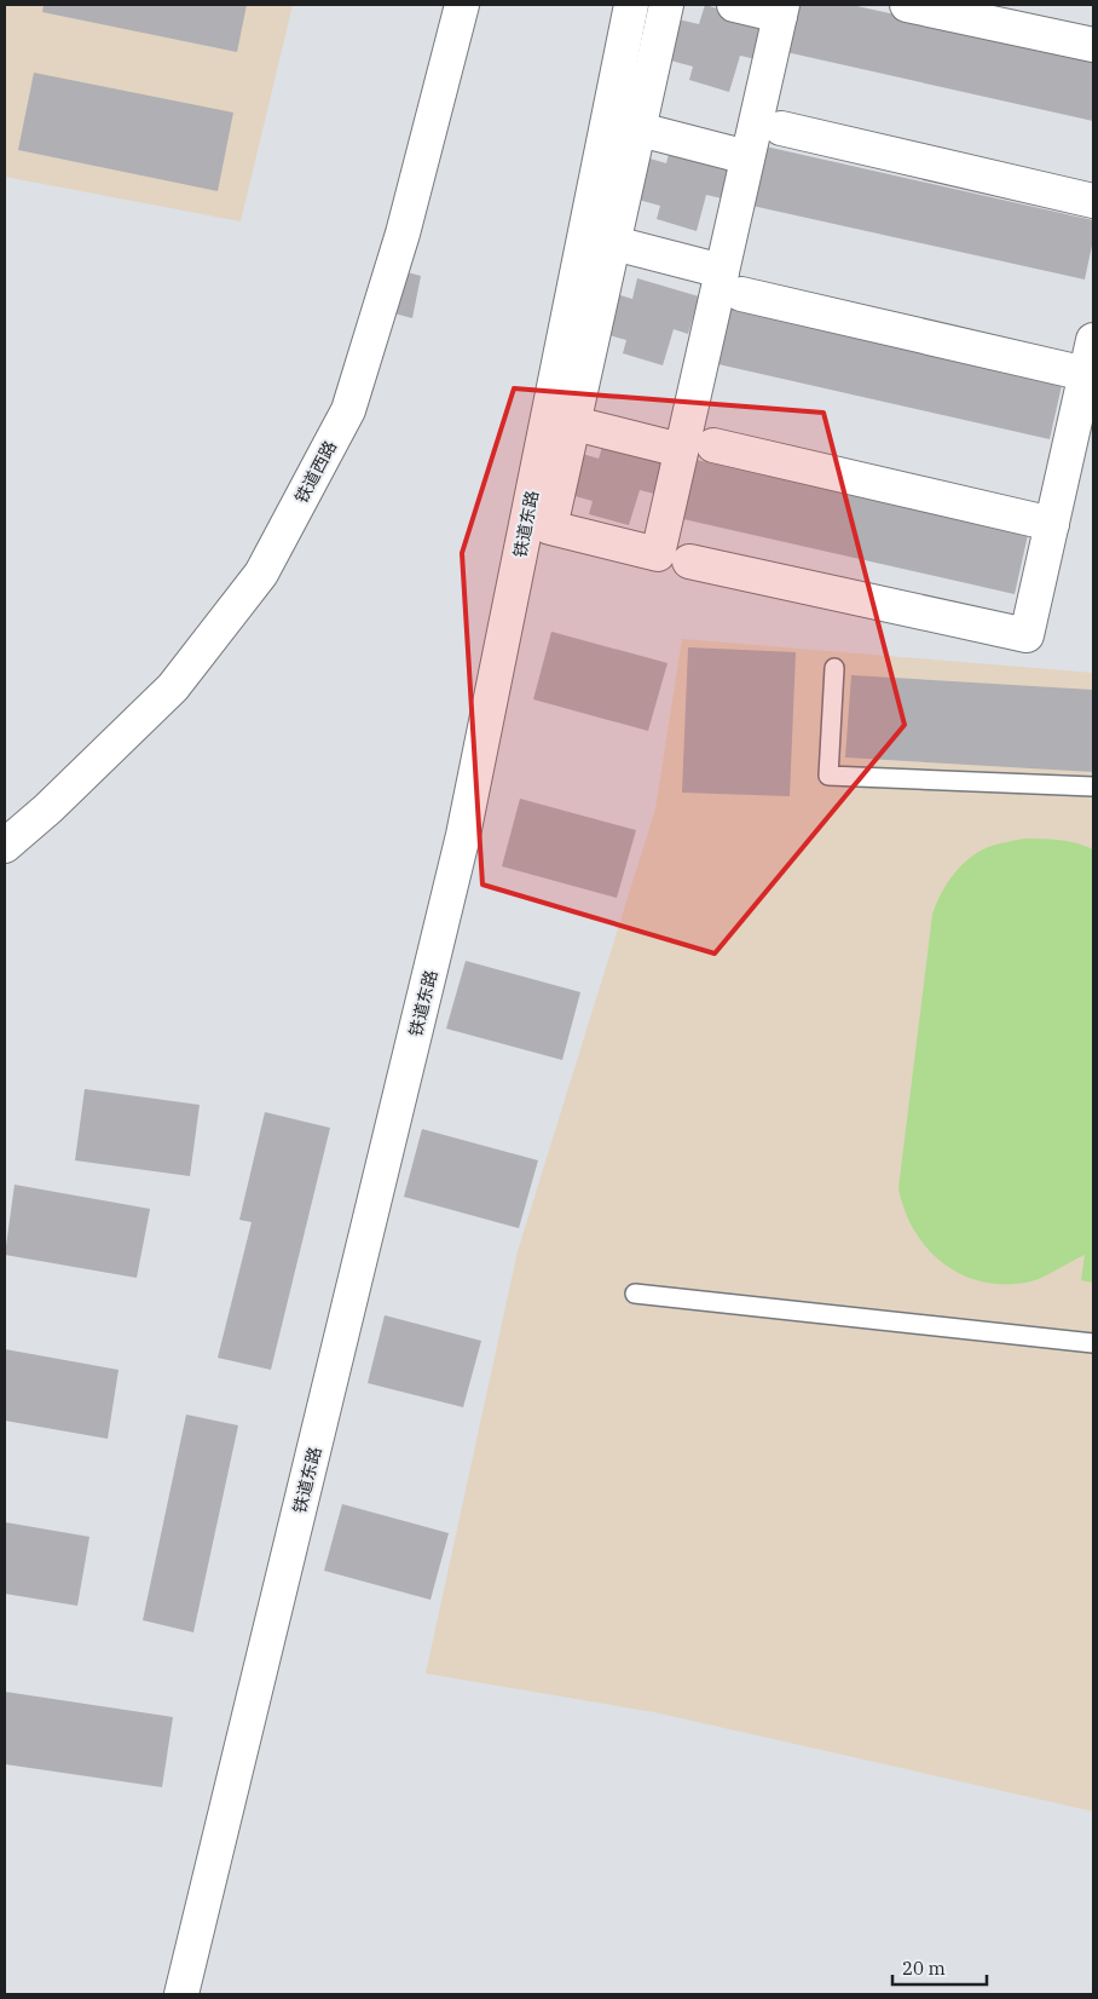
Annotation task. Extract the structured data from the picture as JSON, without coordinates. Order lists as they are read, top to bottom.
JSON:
{
  "streets": {
    "street": ["铁道西路", "铁道东路"]
  },
  "scale_bar": "20 m"
}
